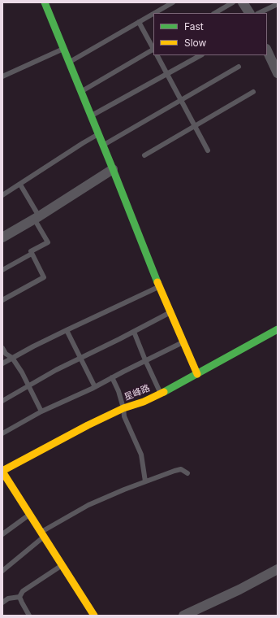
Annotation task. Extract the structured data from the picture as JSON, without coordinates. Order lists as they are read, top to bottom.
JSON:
{
  "streets": {
    "street": ["星峰路"]
  },
  "legend": ["Fast", "Slow"]
}
